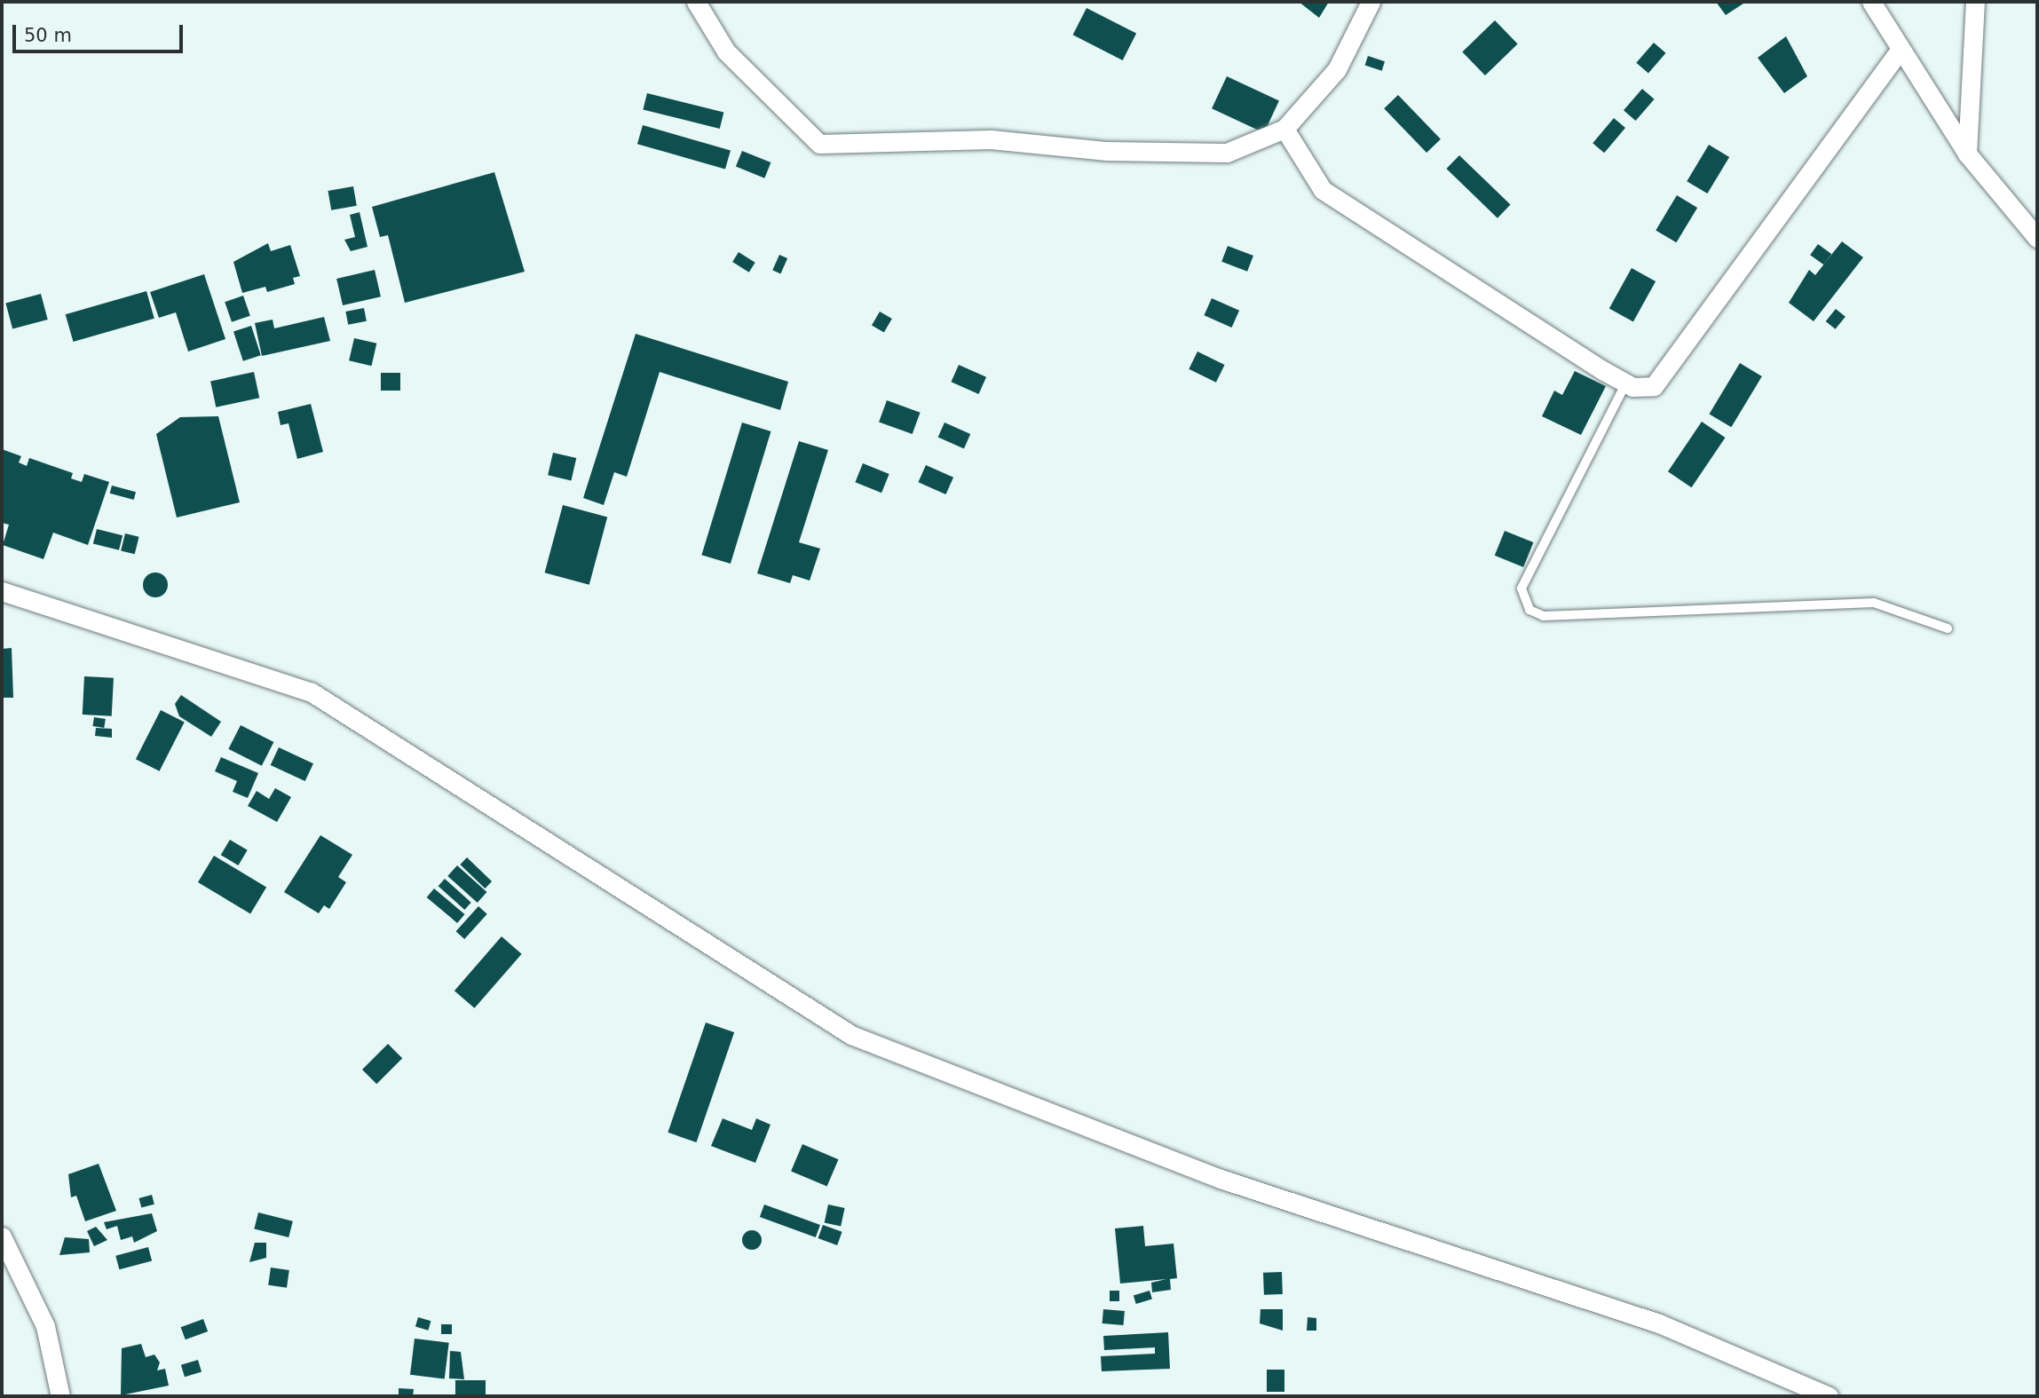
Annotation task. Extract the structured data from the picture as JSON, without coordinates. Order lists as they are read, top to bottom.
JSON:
{
  "scale_bar": "50 m"
}
